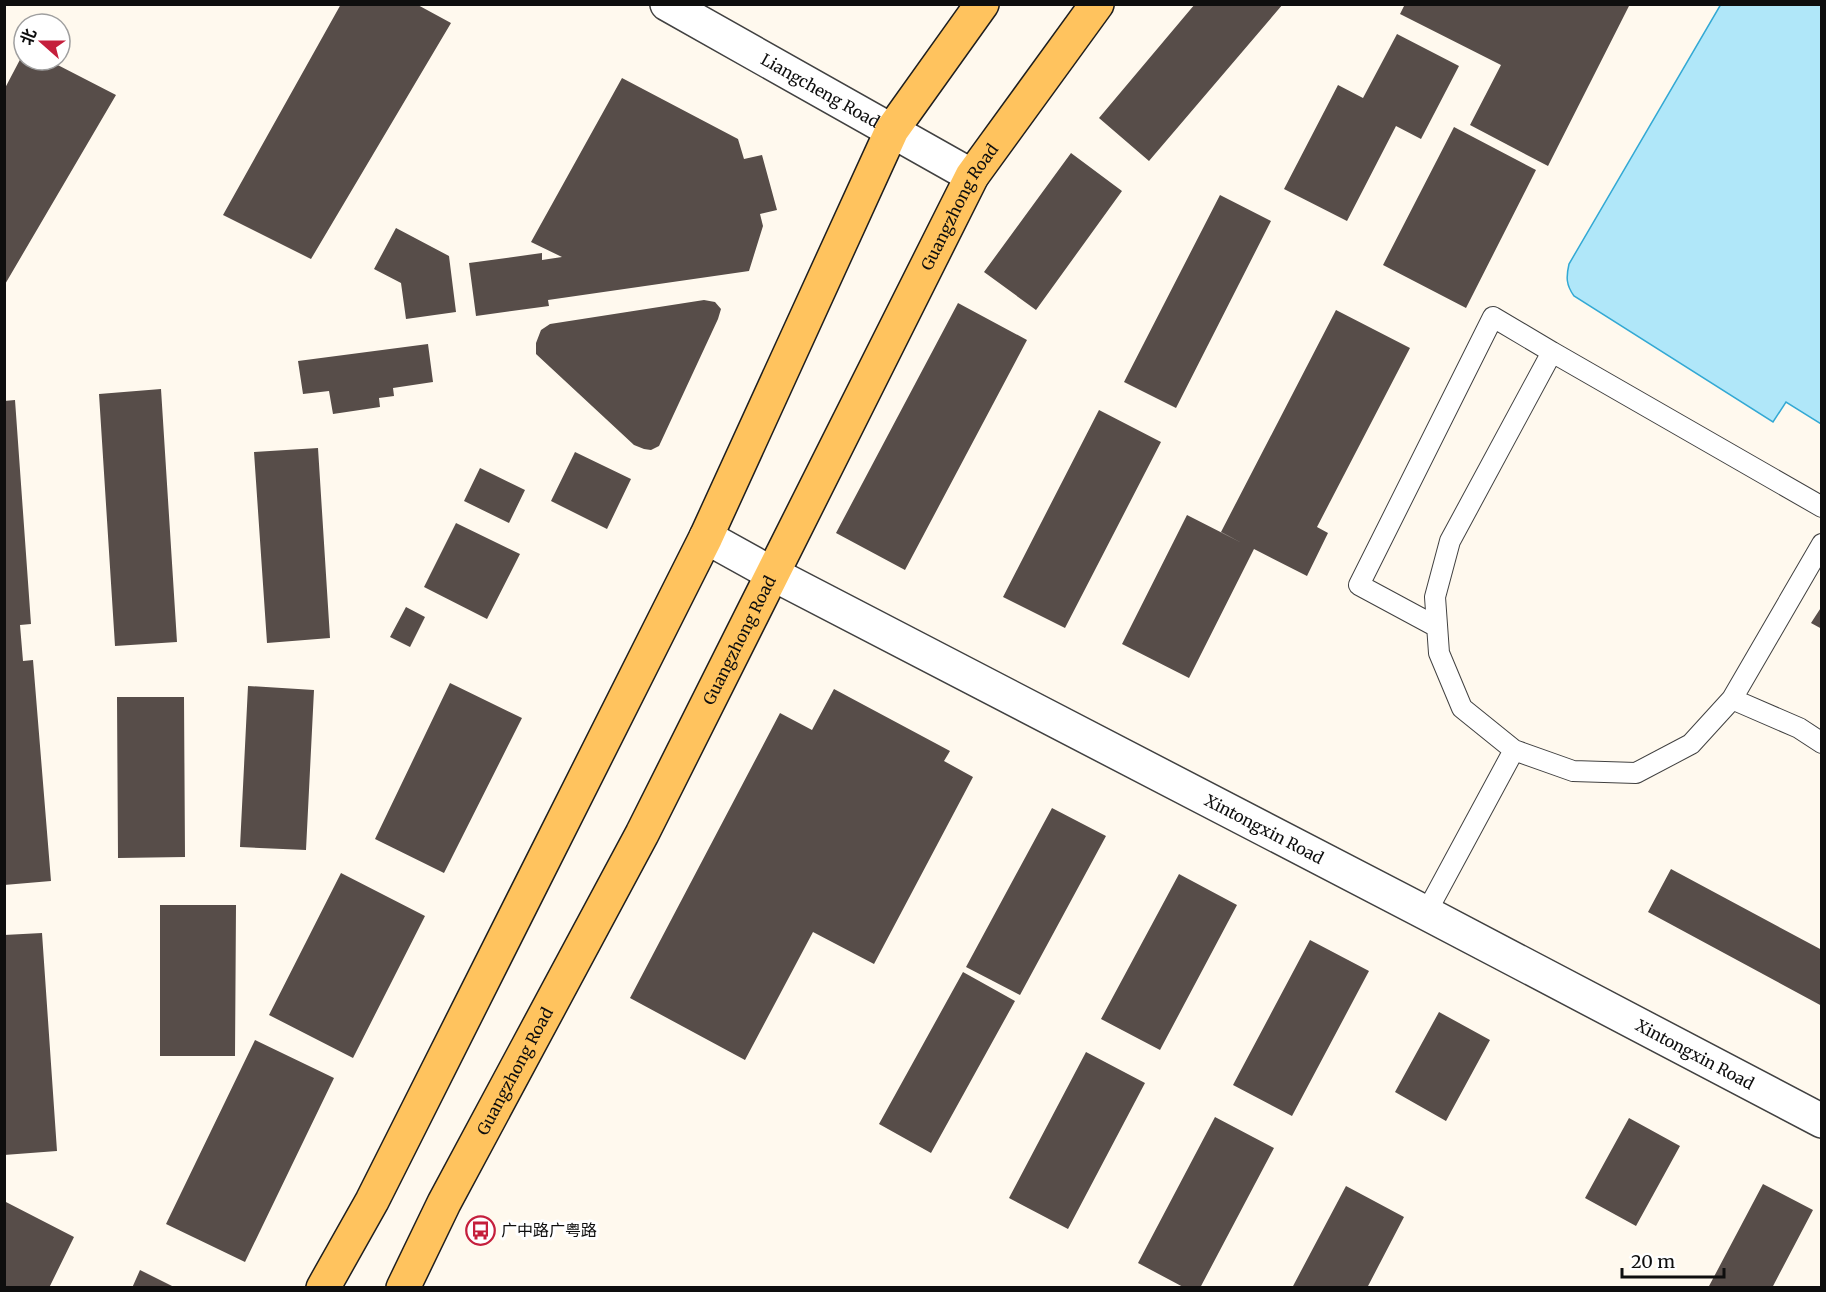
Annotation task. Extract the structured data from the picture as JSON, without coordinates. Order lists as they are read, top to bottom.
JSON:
{
  "streets": {
    "main road": ["Guangzhong Road"],
    "street": ["Liangcheng Road", "Xintongxin Road"]
  },
  "crossings": [
    ["Liangcheng Road", "Guangzhong Road"],
    ["Guangzhong Road", "Xintongxin Road"]
  ],
  "places": {
    "bus stop": ["广中路广粤路"]
  },
  "scale_bar": "20 m",
  "north": "left"
}
